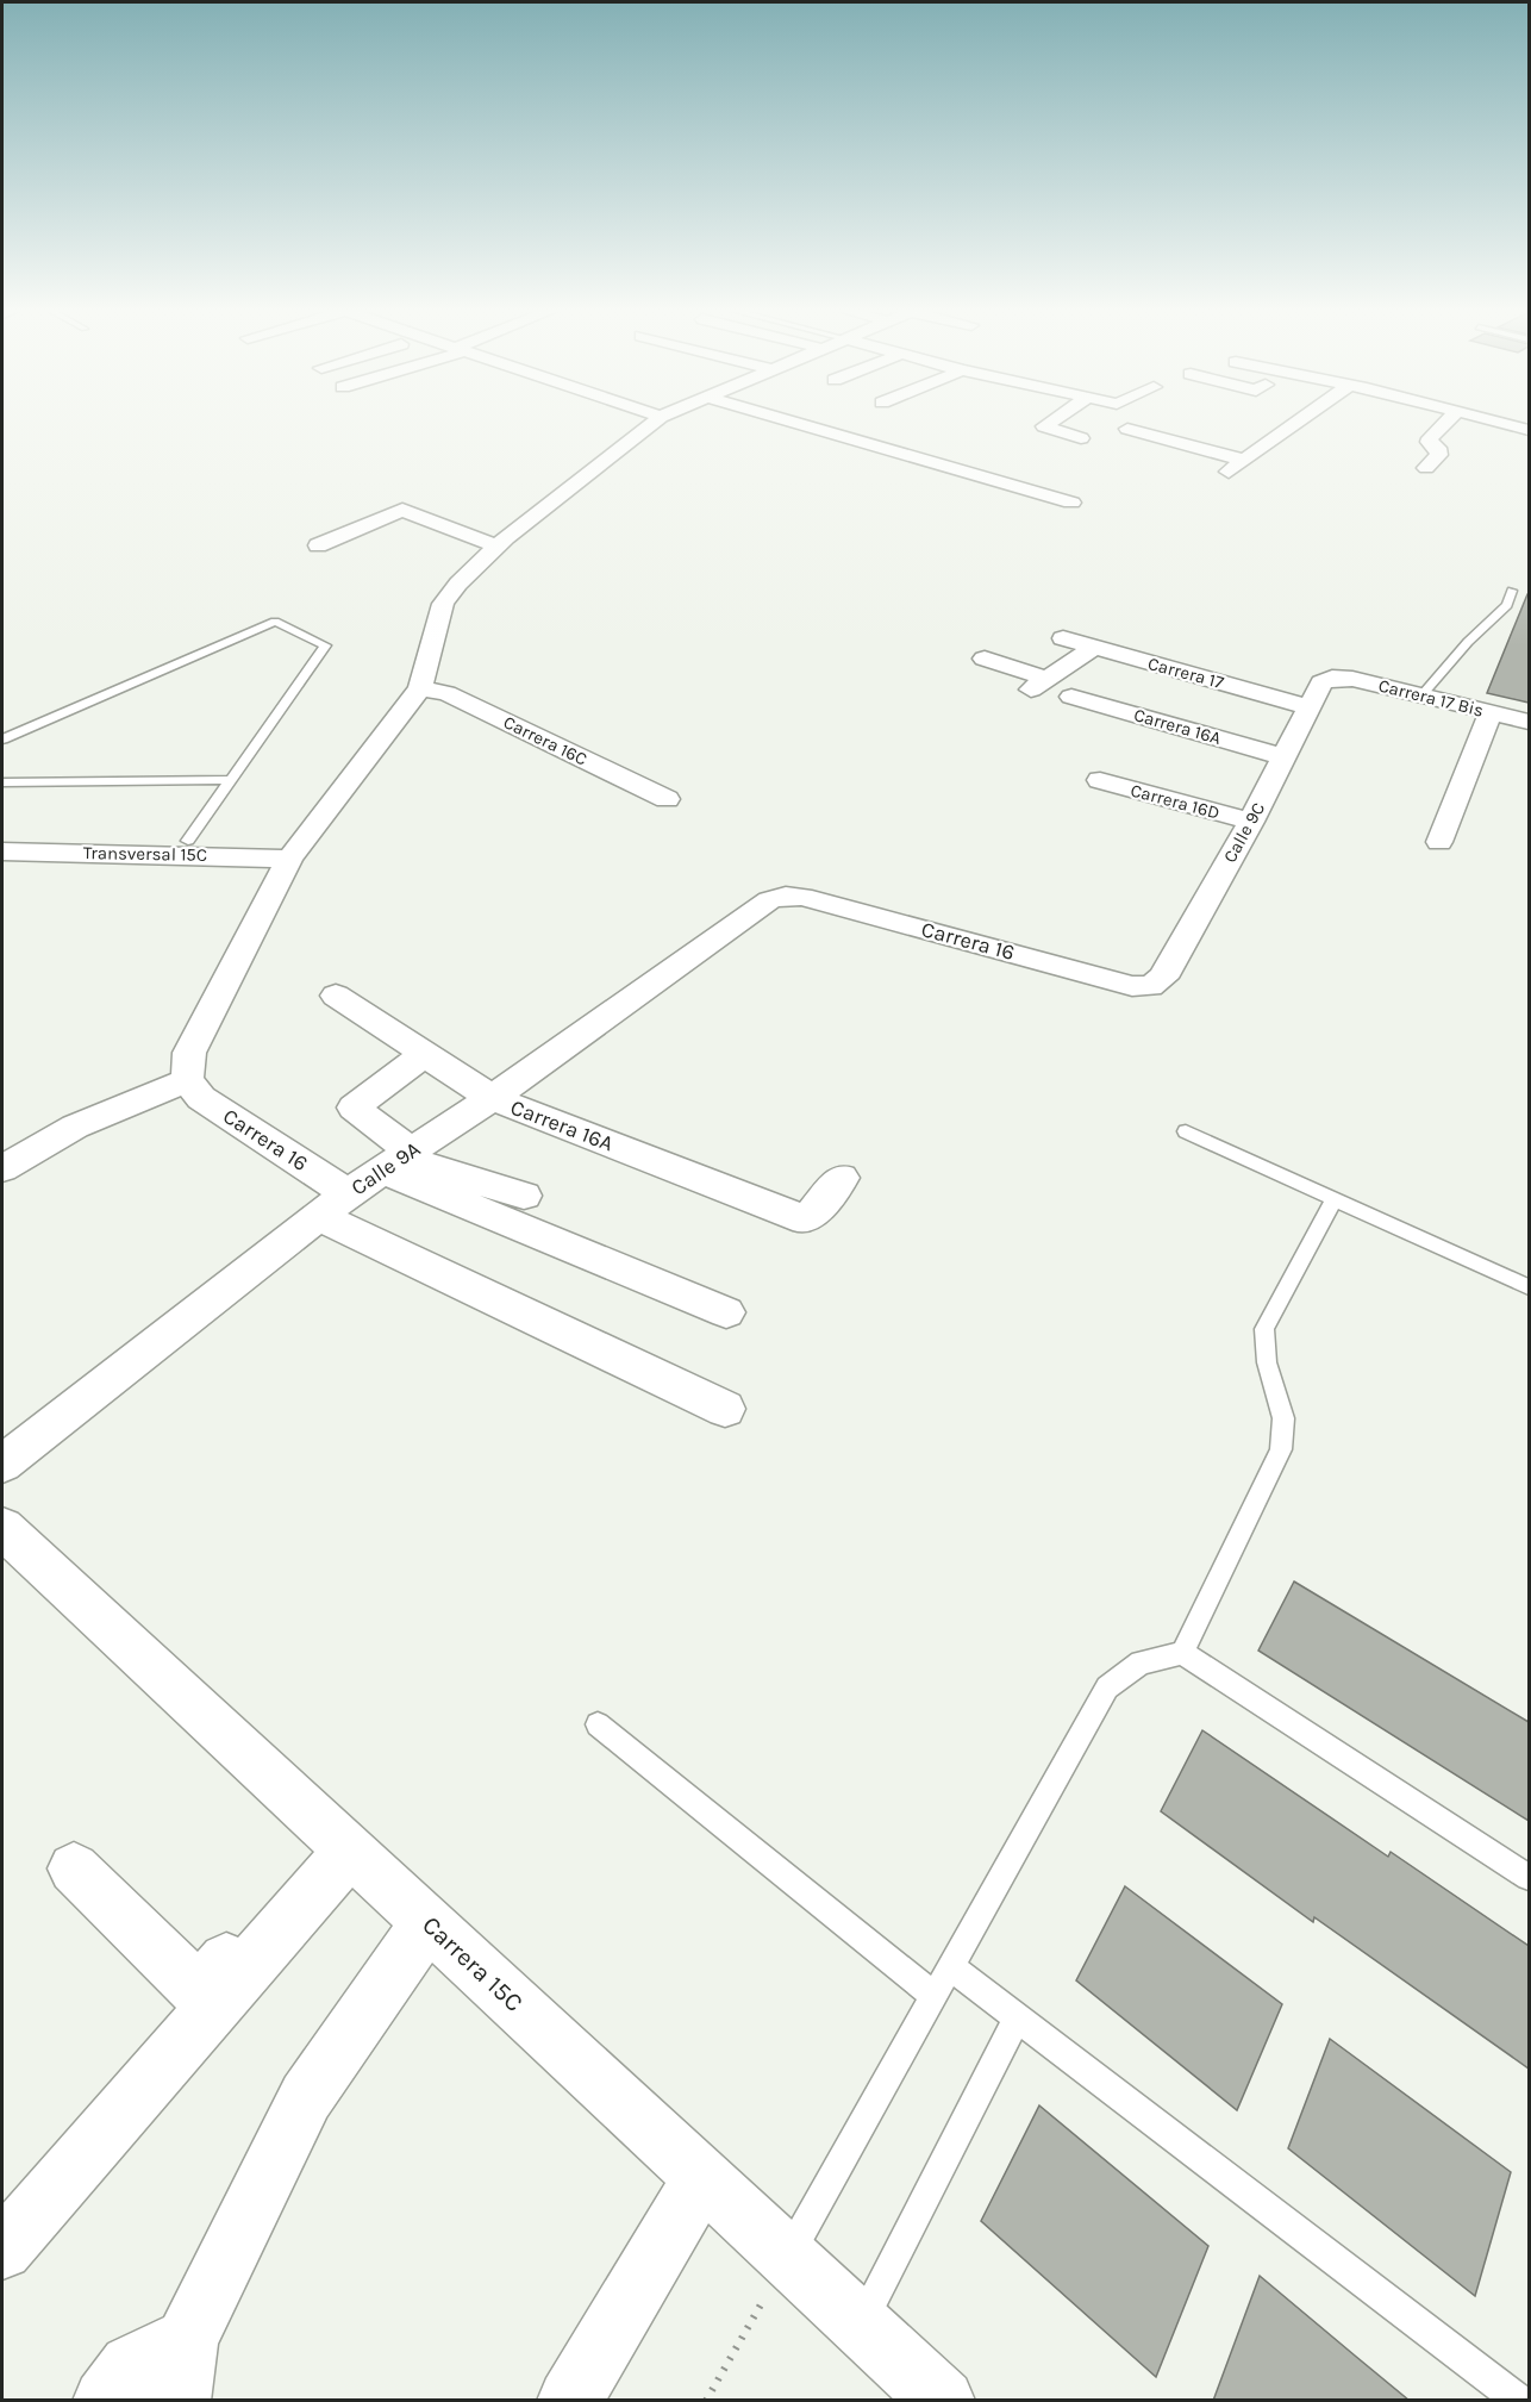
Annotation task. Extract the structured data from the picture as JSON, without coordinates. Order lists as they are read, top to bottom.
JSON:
{
  "streets": {
    "street": [
      "Carrera 17",
      "Carrera 17 Bis",
      "Carrera 16A",
      "Carrera 16C",
      "Carrera 16D",
      "Calle 9C",
      "Transversal 15C",
      "Carrera 16",
      "Calle 9A",
      "Carrera 15C"
    ]
  },
  "crossings": [
    ["Carrera 17", "Calle 9C"],
    ["Carrera 17 Bis", "Calle 9C"],
    ["Carrera 16A", "Calle 9C"],
    ["Carrera 16A", "Calle 9A"],
    ["Carrera 16D", "Calle 9C"],
    ["Calle 9C", "Carrera 16"],
    ["Carrera 16", "Calle 9A"]
  ]
}
